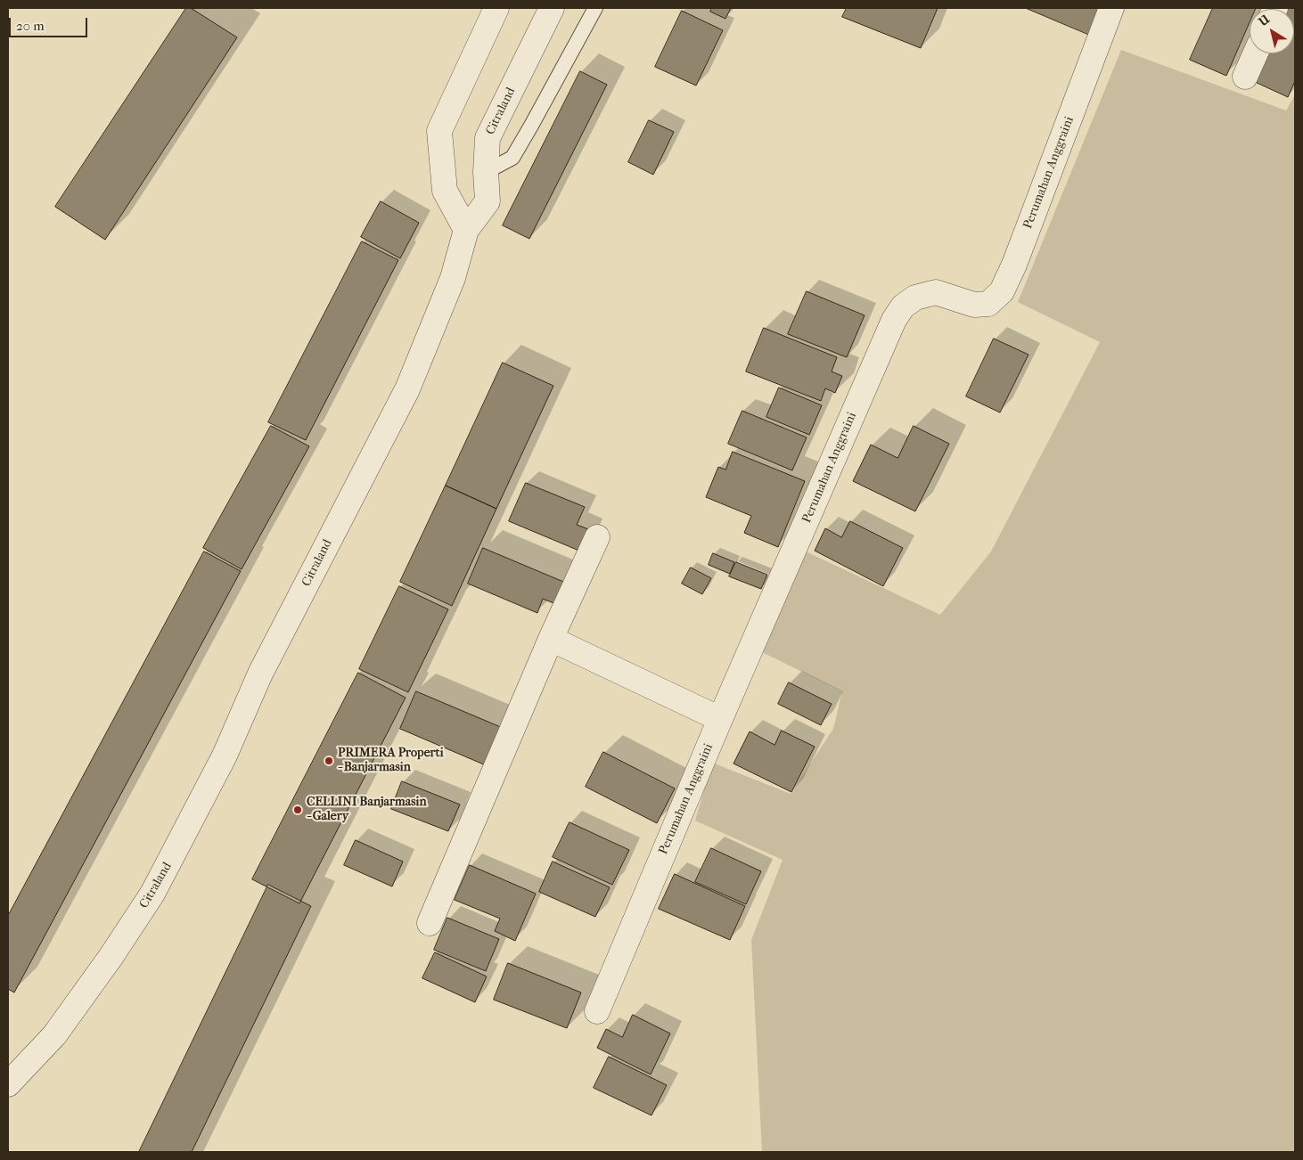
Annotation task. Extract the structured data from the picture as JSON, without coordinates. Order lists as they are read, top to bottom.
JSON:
{
  "streets": {
    "street": ["Citraland", "Perumahan Anggraini"]
  },
  "places": ["PRIMERA Properti - Banjarmasin", "CELLINI Banjarmasin - Galery"],
  "scale_bar": "20 m",
  "north": "top left"
}
